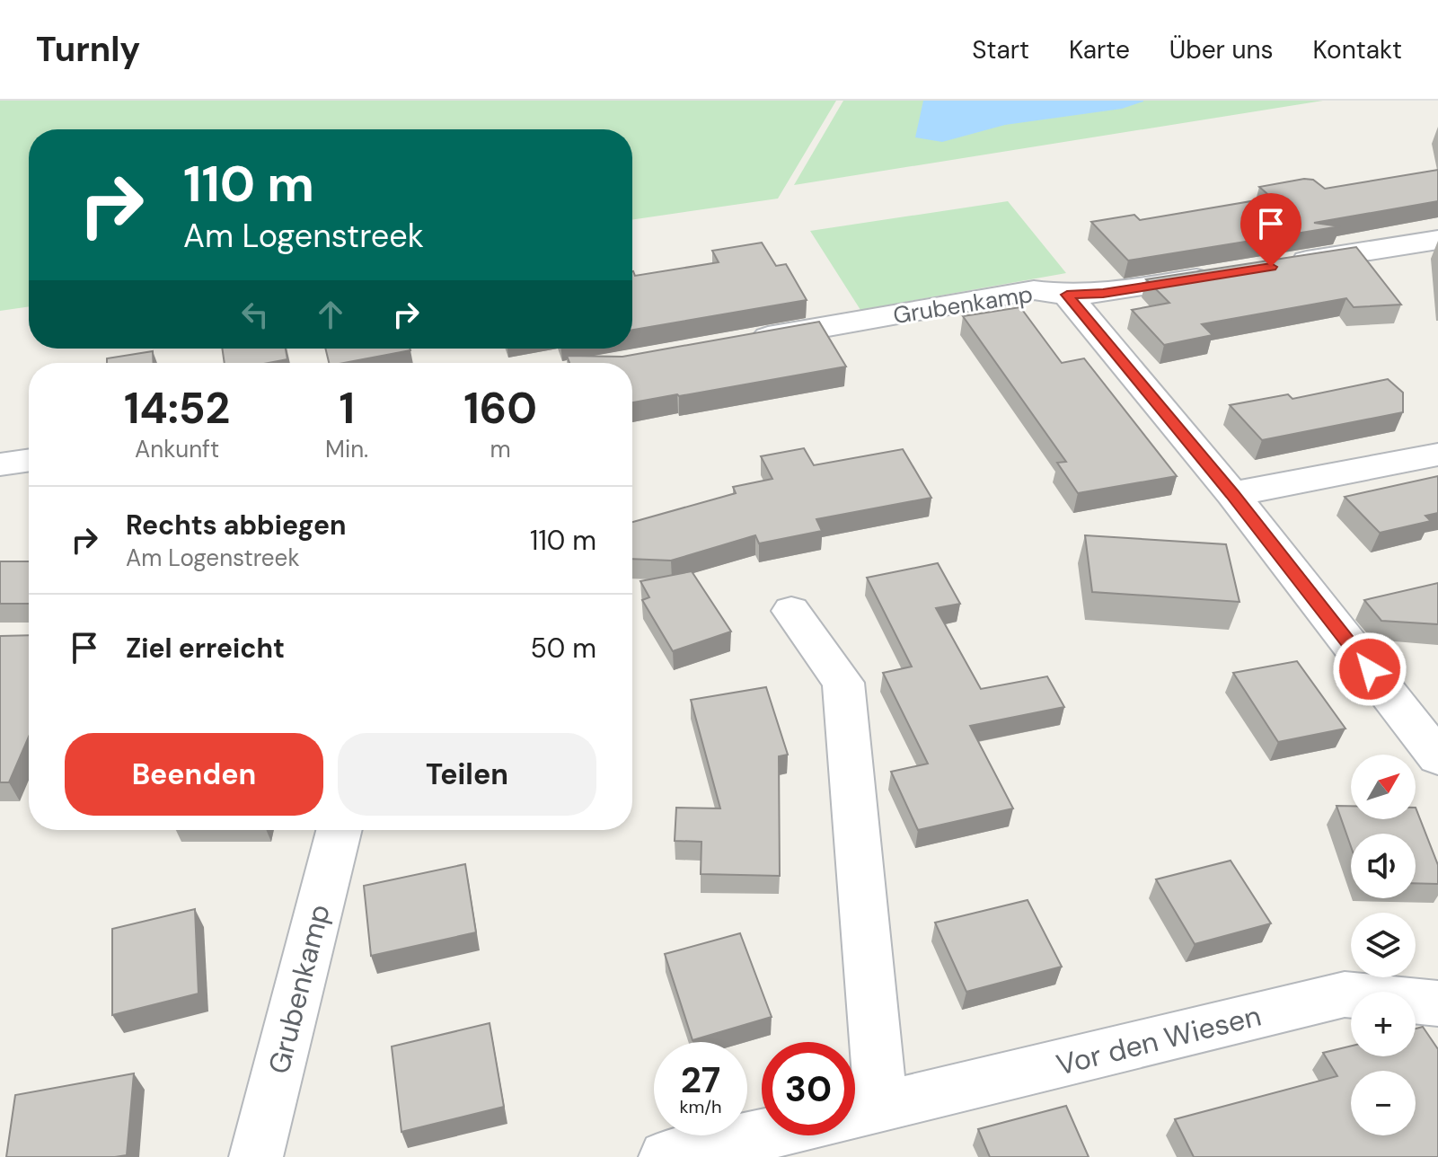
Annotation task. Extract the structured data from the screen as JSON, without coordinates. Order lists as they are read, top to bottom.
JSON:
{
  "streets": {
    "street": ["Grubenkamp", "Vor den Wiesen"]
  },
  "north": "top right",
  "page": {
    "header": "Turnly",
    "nav": [
      "Start",
      "Karte",
      "Über uns",
      "Kontakt"
    ],
    "turn": ["110 m", "Am Logenstreek"],
    "eta": [
      "14:52",
      "Ankunft",
      "1",
      "Min.",
      "160",
      "m"
    ],
    "list": [
      {
        "name": "Rechts abbiegen",
        "note": "Am Logenstreek",
        "value": "110 m"
      },
      {
        "name": "Ziel erreicht",
        "value": "50 m"
      }
    ],
    "buttons": ["Beenden", "Teilen"],
    "map_buttons": ["+", "−"],
    "speed": "27 km/h",
    "limit": "30"
  }
}
